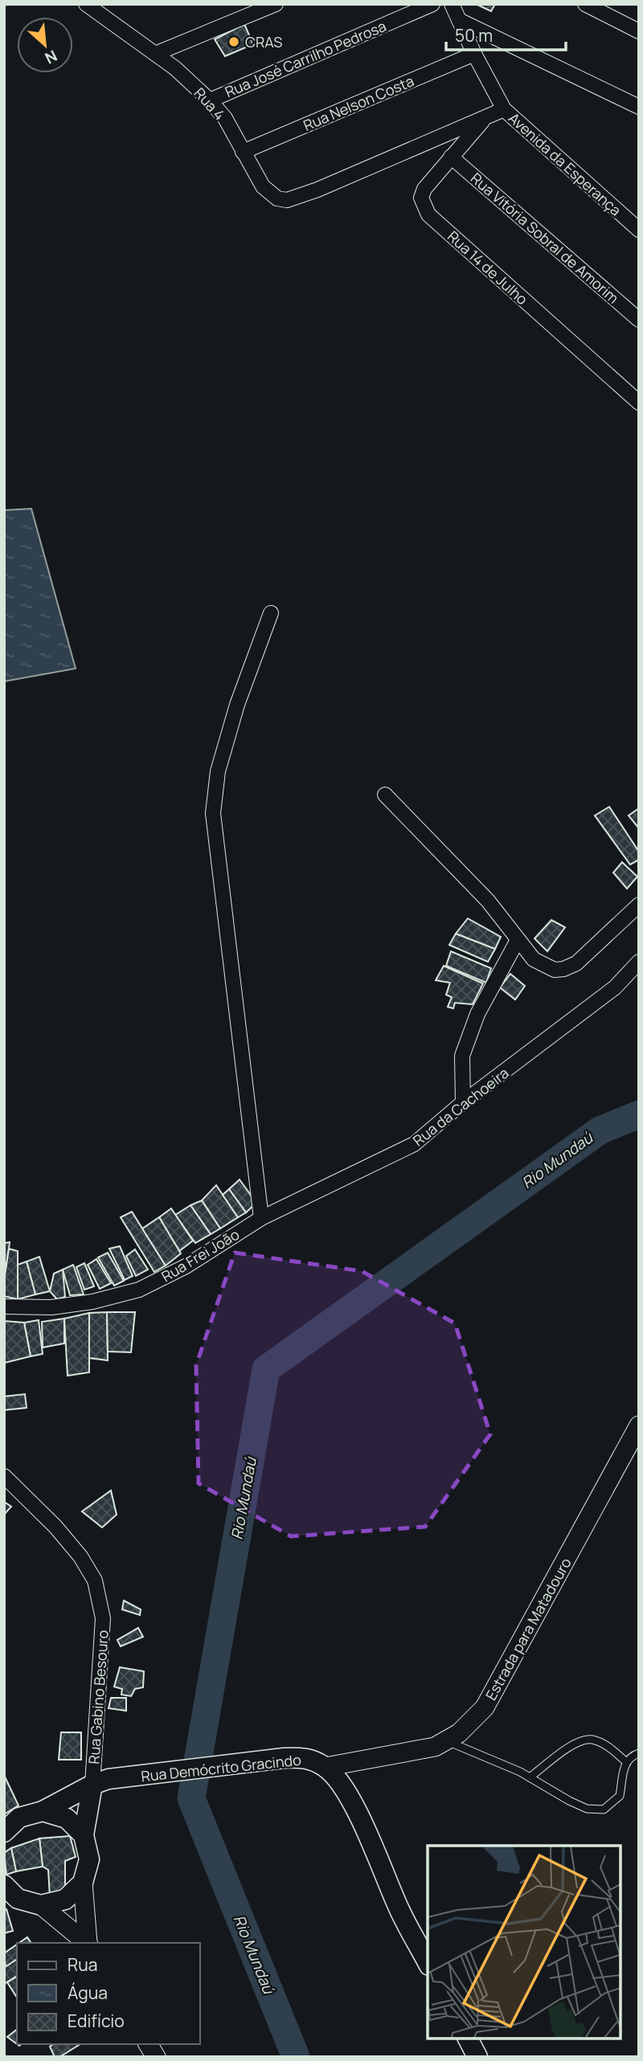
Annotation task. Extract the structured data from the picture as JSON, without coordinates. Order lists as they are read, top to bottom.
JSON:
{
  "streets": {
    "main road": ["Rua Demócrito Gracindo"],
    "street": [
      "Rua José Carrilho Pedrosa",
      "Rua Nelson Costa",
      "Rua 4",
      "Avenida da Esperança",
      "Rua Vitória Sobral de Amorim",
      "Rua 14 de Julho",
      "Rua da Cachoeira",
      "Rua Frei João",
      "Estrada para Matadouro",
      "Rua Gabino Besouro"
    ]
  },
  "crossings": [
    ["Rua José Carrilho Pedrosa", "Rua 4"],
    ["Rua Nelson Costa", "Rua 4"],
    ["Rua Nelson Costa", "Avenida da Esperança"],
    ["Rua 4", "Rua 14 de Julho"],
    ["Rua Vitória Sobral de Amorim", "Rua 14 de Julho"],
    ["Rua da Cachoeira", "Rua Frei João"],
    ["Estrada para Matadouro", "Rua Demócrito Gracindo"],
    ["Rua Gabino Besouro", "Rua Demócrito Gracindo"]
  ],
  "water": ["Rio Mundaú"],
  "places": ["CRAS"],
  "legend": ["Rua", "Água", "Edifício"],
  "scale_bar": "50 m",
  "north": "bottom right"
}
